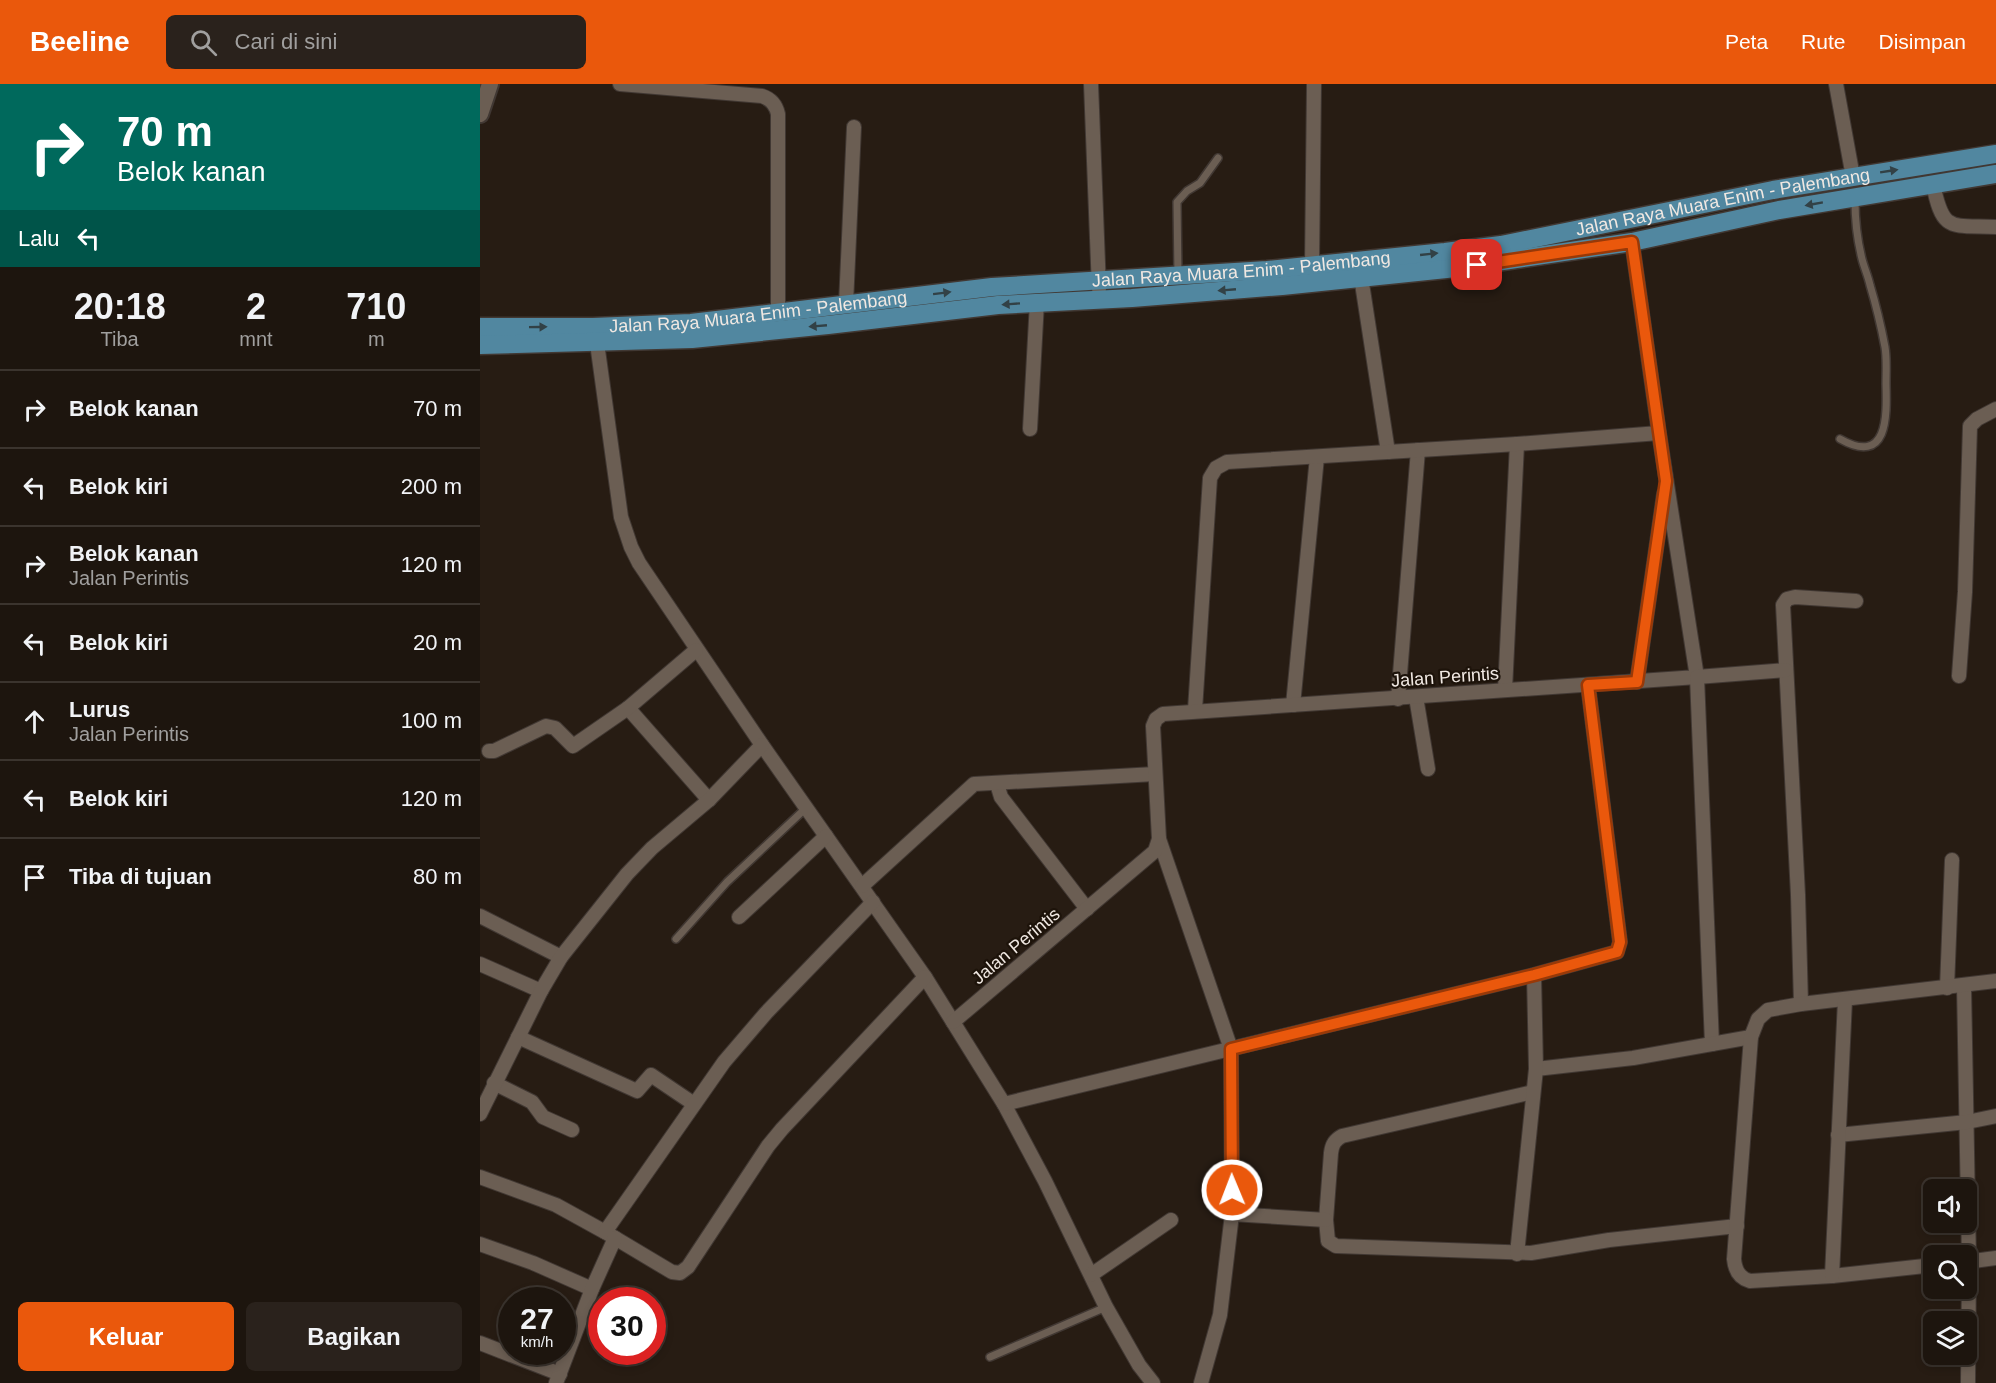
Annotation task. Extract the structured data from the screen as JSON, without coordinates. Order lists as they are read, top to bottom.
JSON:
{
  "streets": {
    "main road": ["Jalan Raya Muara Enim - Palembang"],
    "street": ["Jalan Perintis"]
  },
  "page": {
    "header": "Beeline",
    "search": "Cari di sini",
    "nav": ["Peta", "Rute", "Disimpan"],
    "turn": ["70 m", "Belok kanan"],
    "then": "Lalu",
    "eta": [
      "20:18",
      "Tiba",
      "2",
      "mnt",
      "710",
      "m"
    ],
    "list": [
      {
        "name": "Belok kanan",
        "value": "70 m"
      },
      {
        "name": "Belok kiri",
        "value": "200 m"
      },
      {
        "name": "Belok kanan",
        "note": "Jalan Perintis",
        "value": "120 m"
      },
      {
        "name": "Belok kiri",
        "value": "20 m"
      },
      {
        "name": "Lurus",
        "note": "Jalan Perintis",
        "value": "100 m"
      },
      {
        "name": "Belok kiri",
        "value": "120 m"
      },
      {
        "name": "Tiba di tujuan",
        "value": "80 m"
      }
    ],
    "speed": "27 km/h",
    "limit": "30",
    "buttons": ["Keluar", "Bagikan"]
  }
}
